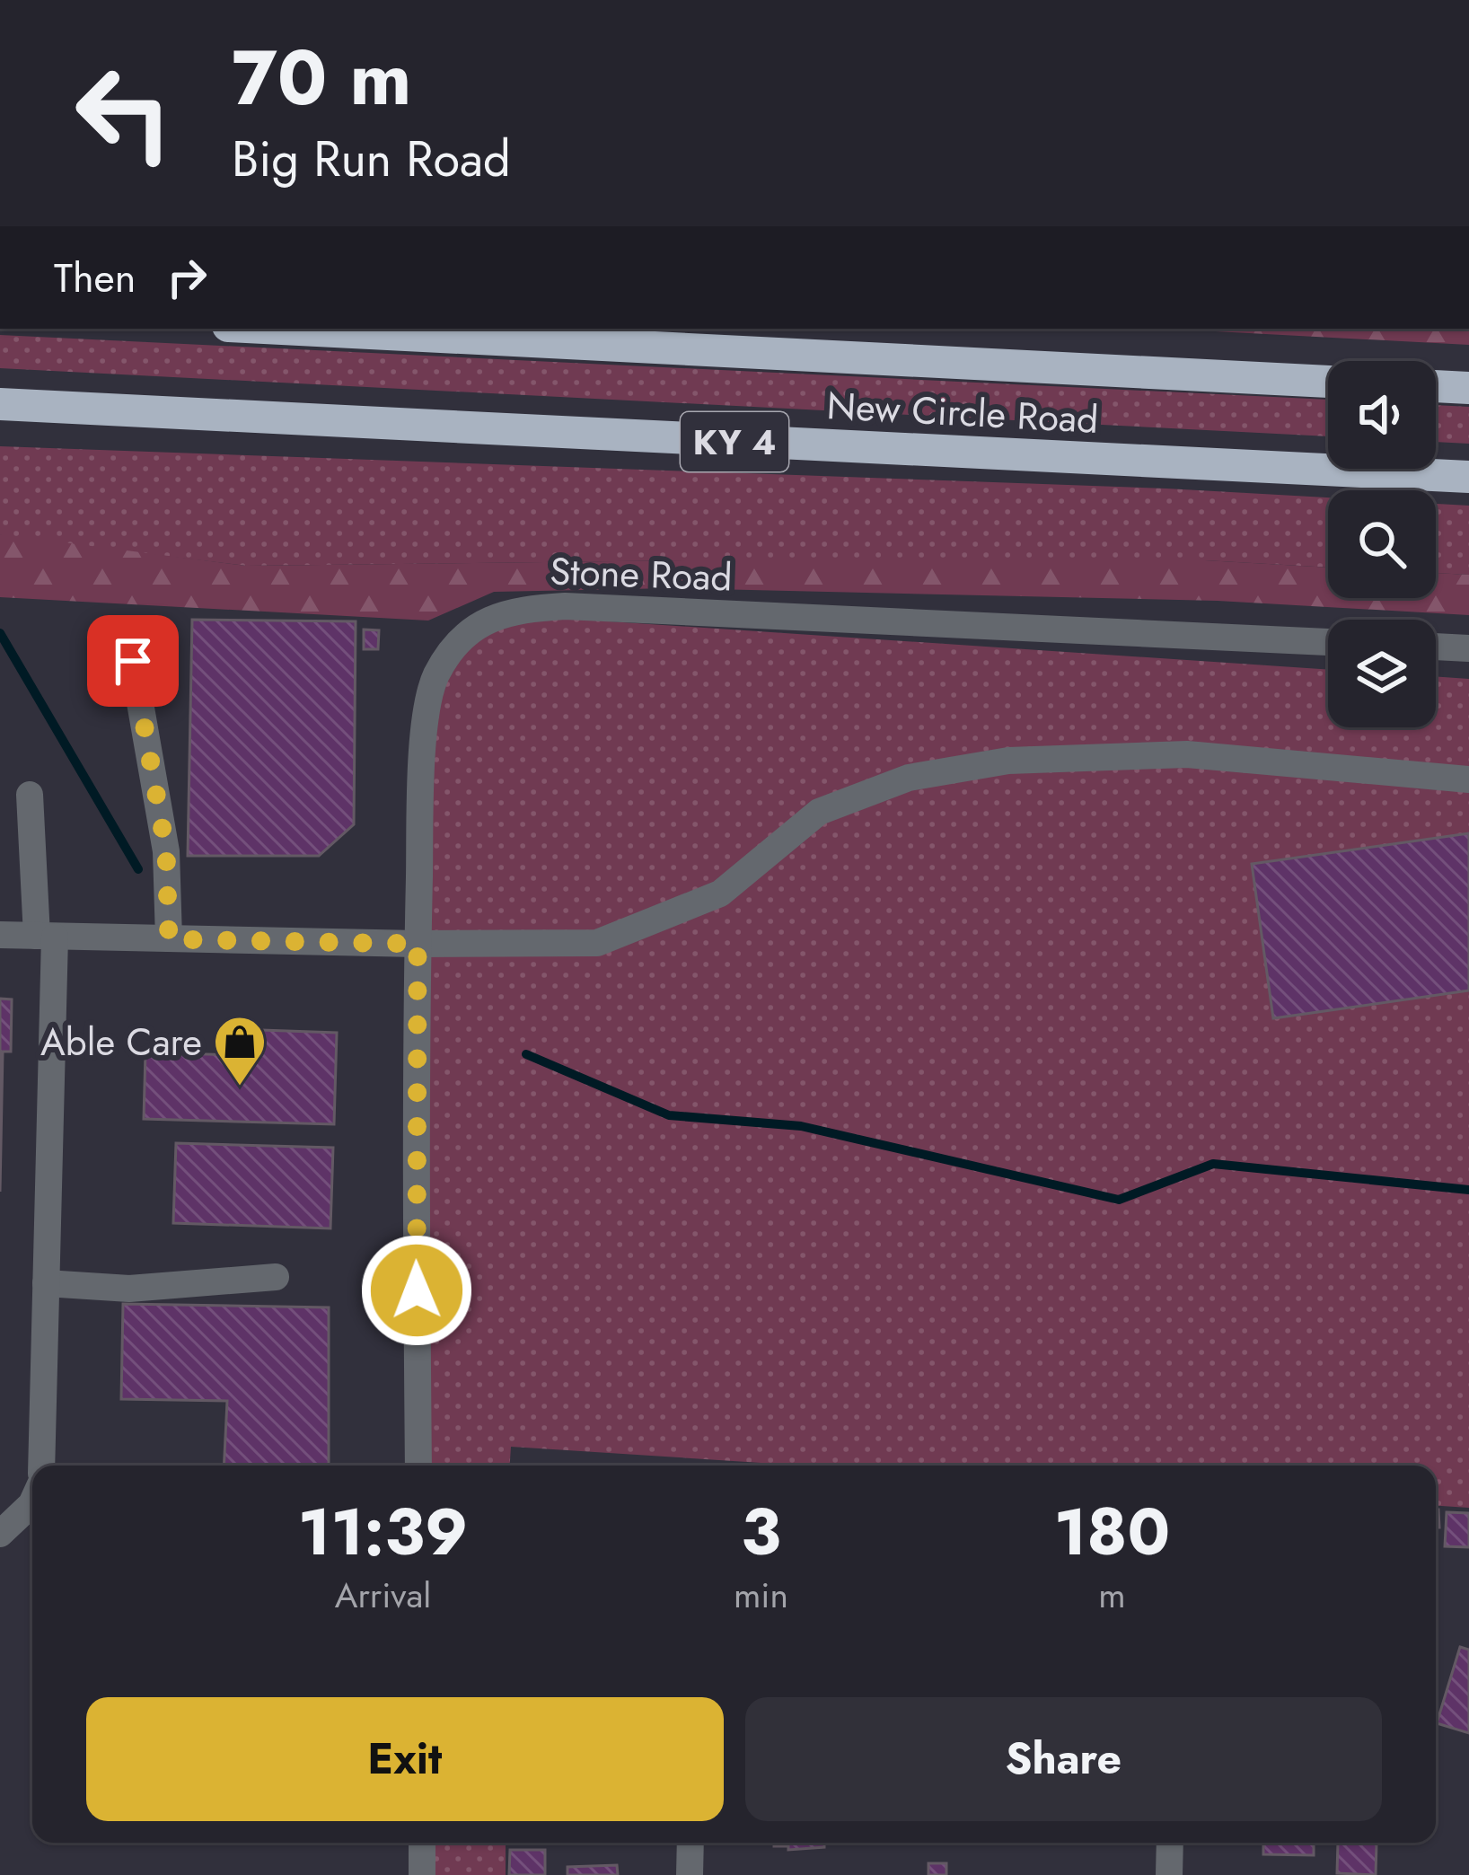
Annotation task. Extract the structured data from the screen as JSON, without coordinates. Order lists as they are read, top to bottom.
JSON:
{
  "streets": {
    "highway": ["New Circle Road", "KY 4"],
    "street": ["Stone Road"]
  },
  "places": {
    "shop": ["Able Care"]
  },
  "page": {
    "turn": ["70 m", "Big Run Road"],
    "then": "Then",
    "eta": [
      "11:39",
      "Arrival",
      "3",
      "min",
      "180",
      "m"
    ],
    "buttons": ["Exit", "Share"]
  }
}
